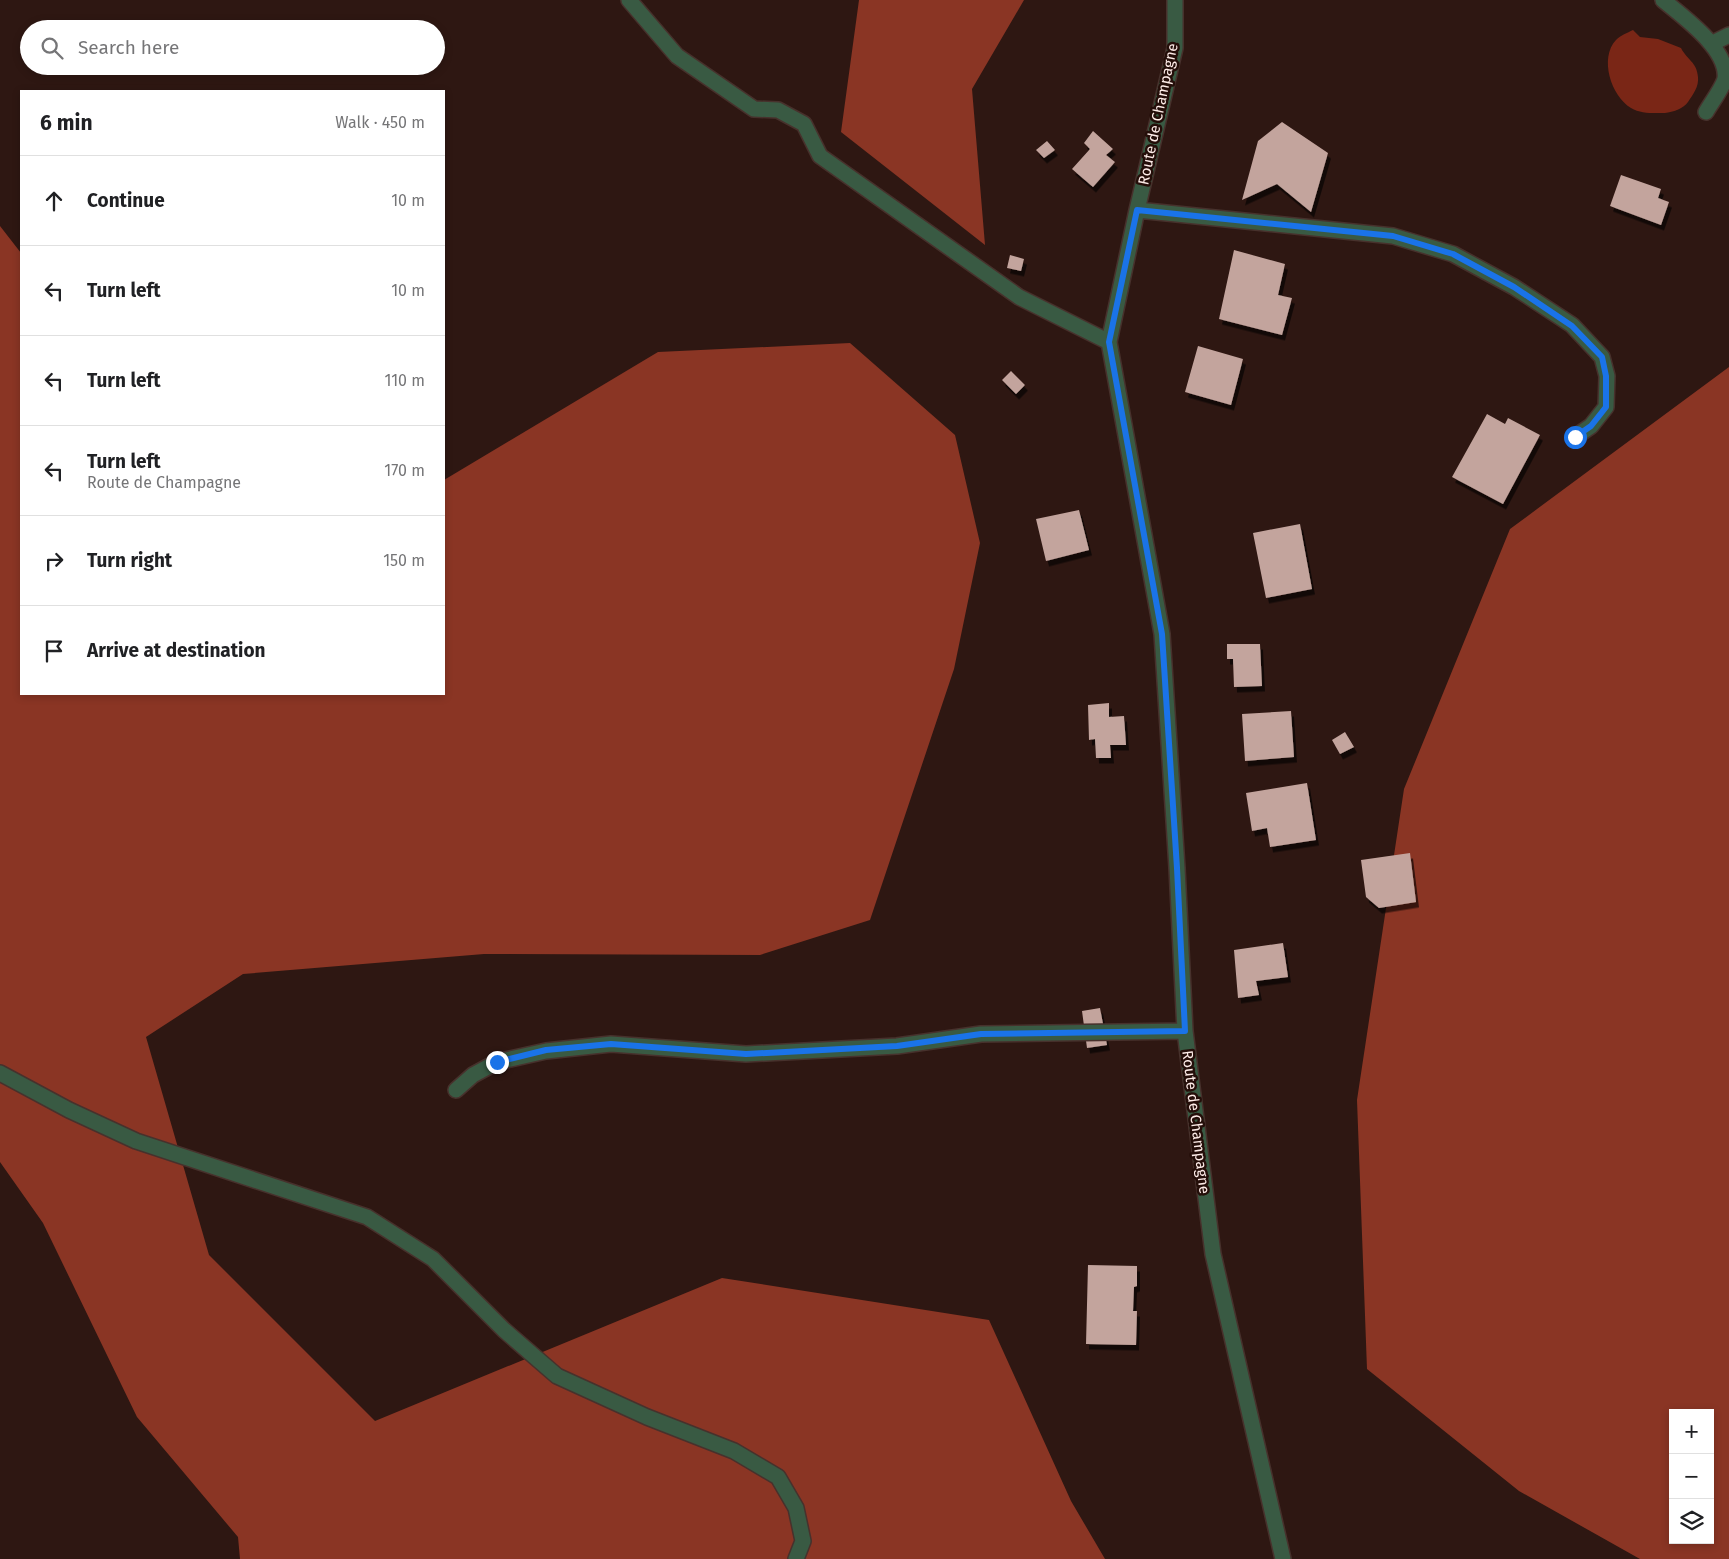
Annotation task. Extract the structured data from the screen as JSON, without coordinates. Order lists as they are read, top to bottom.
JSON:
{
  "streets": {
    "street": ["Route de Champagne"]
  },
  "page": {
    "search": "Search here",
    "heading": ["6 min", "Walk · 450 m"],
    "list": [
      ["Continue", "10 m"],
      ["Turn left", "10 m"],
      ["Turn left", "110 m"],
      ["Turn left", "Route de Champagne", "170 m"],
      ["Turn right", "150 m"],
      "Arrive at destination"
    ],
    "map_buttons": ["+", "−"]
  }
}
